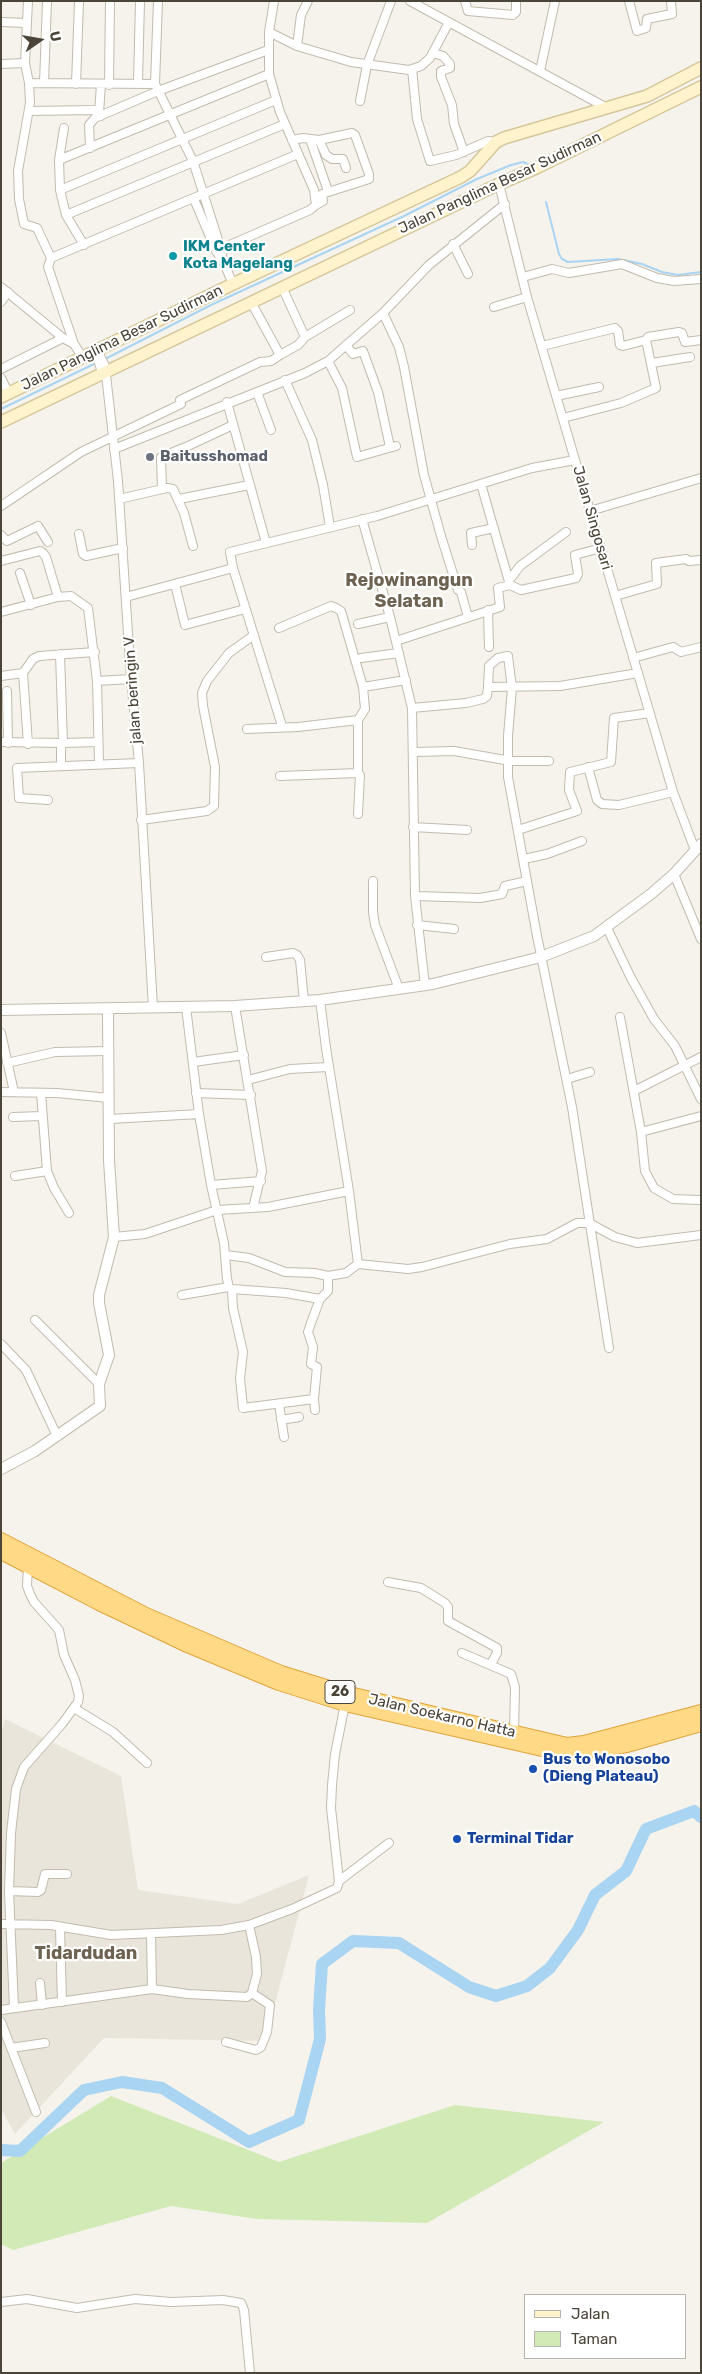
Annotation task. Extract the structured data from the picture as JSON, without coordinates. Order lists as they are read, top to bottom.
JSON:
{
  "streets": {
    "highway": ["26", "Jalan Soekarno Hatta"],
    "main road": ["Jalan Panglima Besar Sudirman"],
    "street": ["Jalan Singosari", "jalan beringin V"]
  },
  "crossings": [
    ["Jalan Panglima Besar Sudirman", "Jalan Singosari"],
    ["Jalan Panglima Besar Sudirman", "jalan beringin V"]
  ],
  "districts": ["Rejowinangun Selatan", "Tidardudan"],
  "places": [
    "IKM Center Kota Magelang",
    "Baitusshomad",
    "Bus to Wonosobo (Dieng Plateau)",
    "Terminal Tidar"
  ],
  "legend": ["Jalan", "Taman"],
  "north": "right"
}
